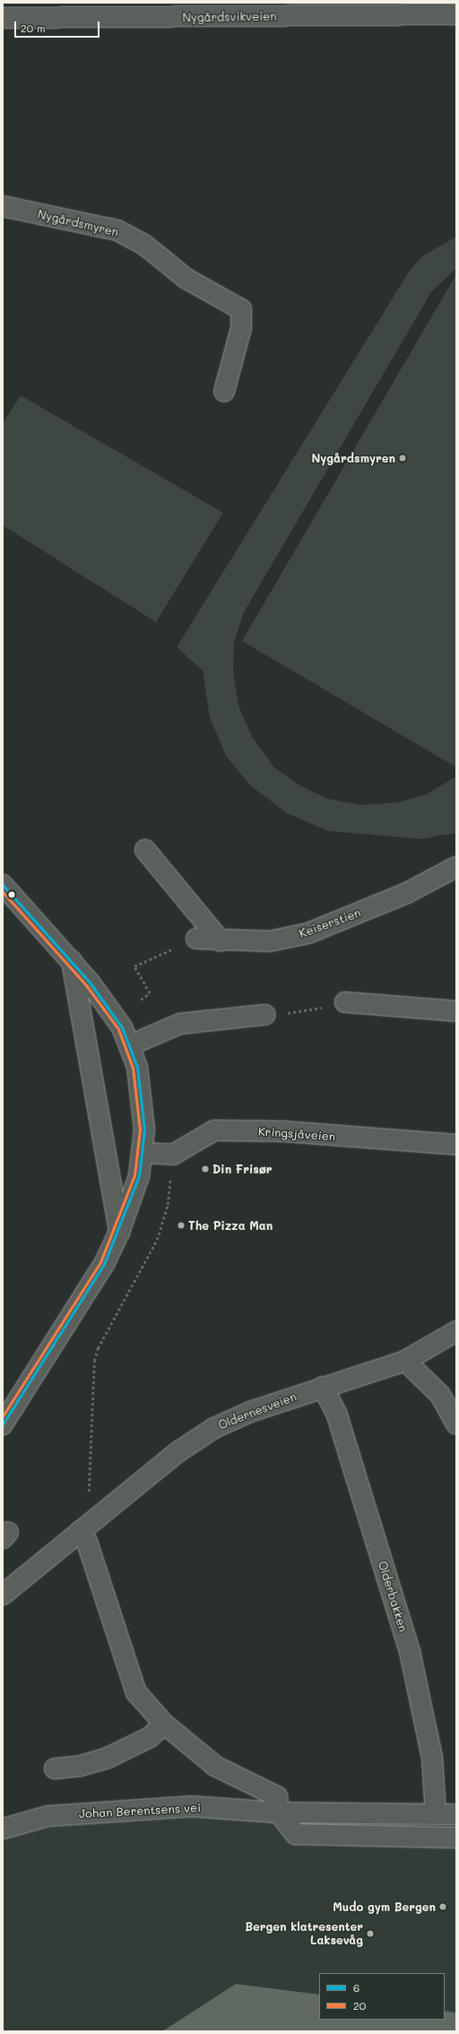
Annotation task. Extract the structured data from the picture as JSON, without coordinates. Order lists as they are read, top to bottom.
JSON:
{
  "streets": {
    "street": [
      "Nygårdsvikveien",
      "Nygårdsmyren",
      "Keiserstien",
      "Kringsjåveien",
      "Oldernesveien",
      "Olderbakken",
      "Johan Berentsens vei"
    ]
  },
  "crossings": [
    ["Oldernesveien", "Olderbakken"],
    ["Olderbakken", "Johan Berentsens vei"]
  ],
  "places": [
    "Nygårdsmyren",
    "Din Frisør",
    "The Pizza Man",
    "Mudo gym Bergen",
    "Bergen klatresenter Laksevåg"
  ],
  "lines": ["transit line 6", "transit line 20"],
  "legend": ["6", "20"],
  "scale_bar": "20 m"
}
